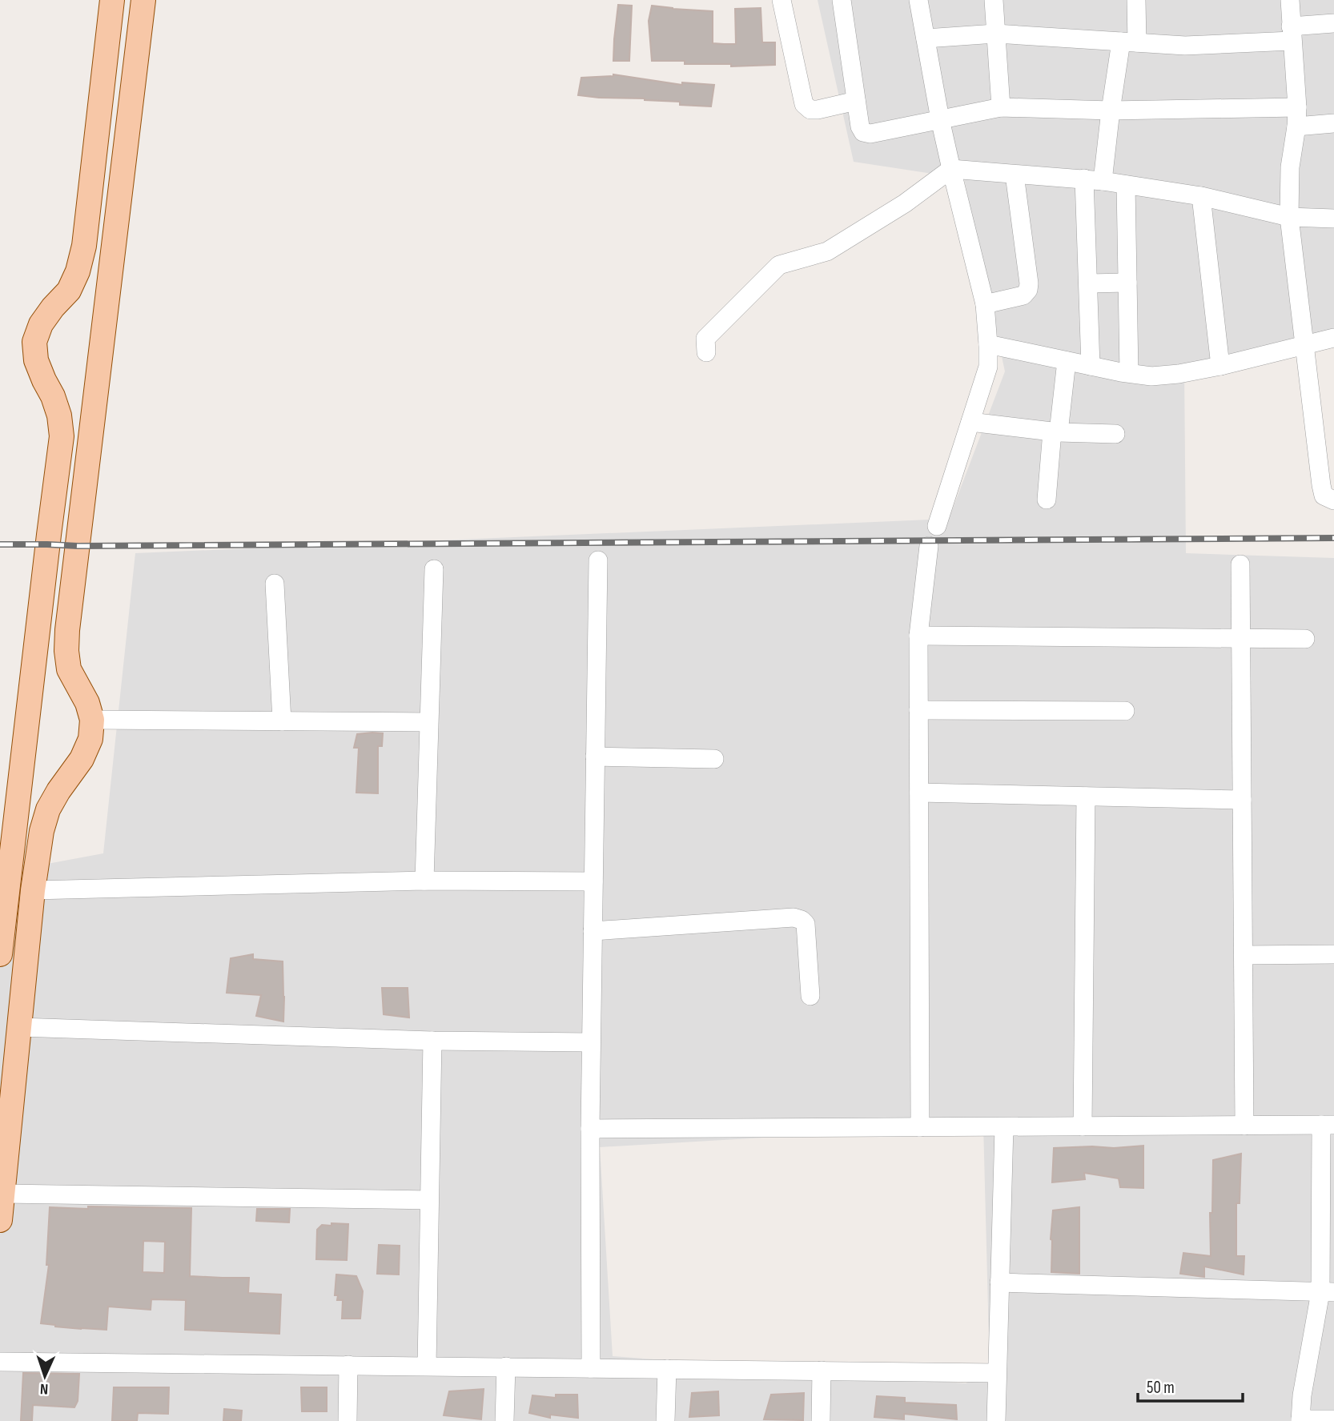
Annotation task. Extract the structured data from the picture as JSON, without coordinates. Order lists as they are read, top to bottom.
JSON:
{
  "scale_bar": "50 m",
  "north": "bottom"
}
